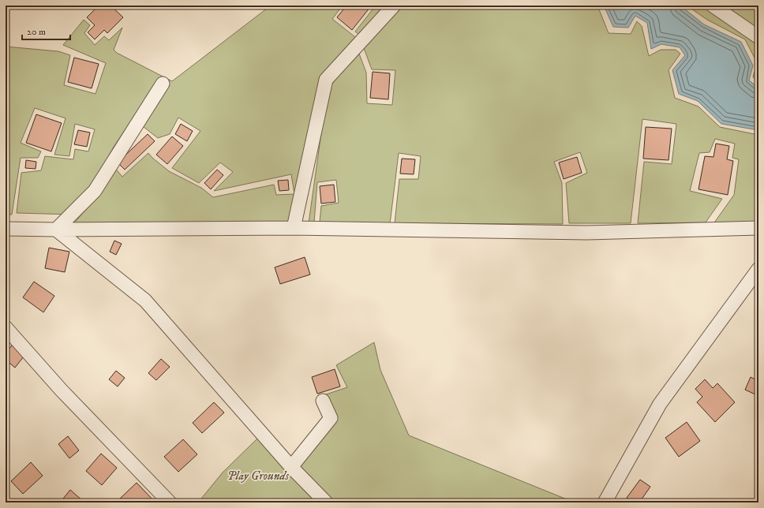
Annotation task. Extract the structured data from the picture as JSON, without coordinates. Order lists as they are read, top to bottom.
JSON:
{
  "parks": ["Play Grounds"],
  "scale_bar": "20 m"
}
